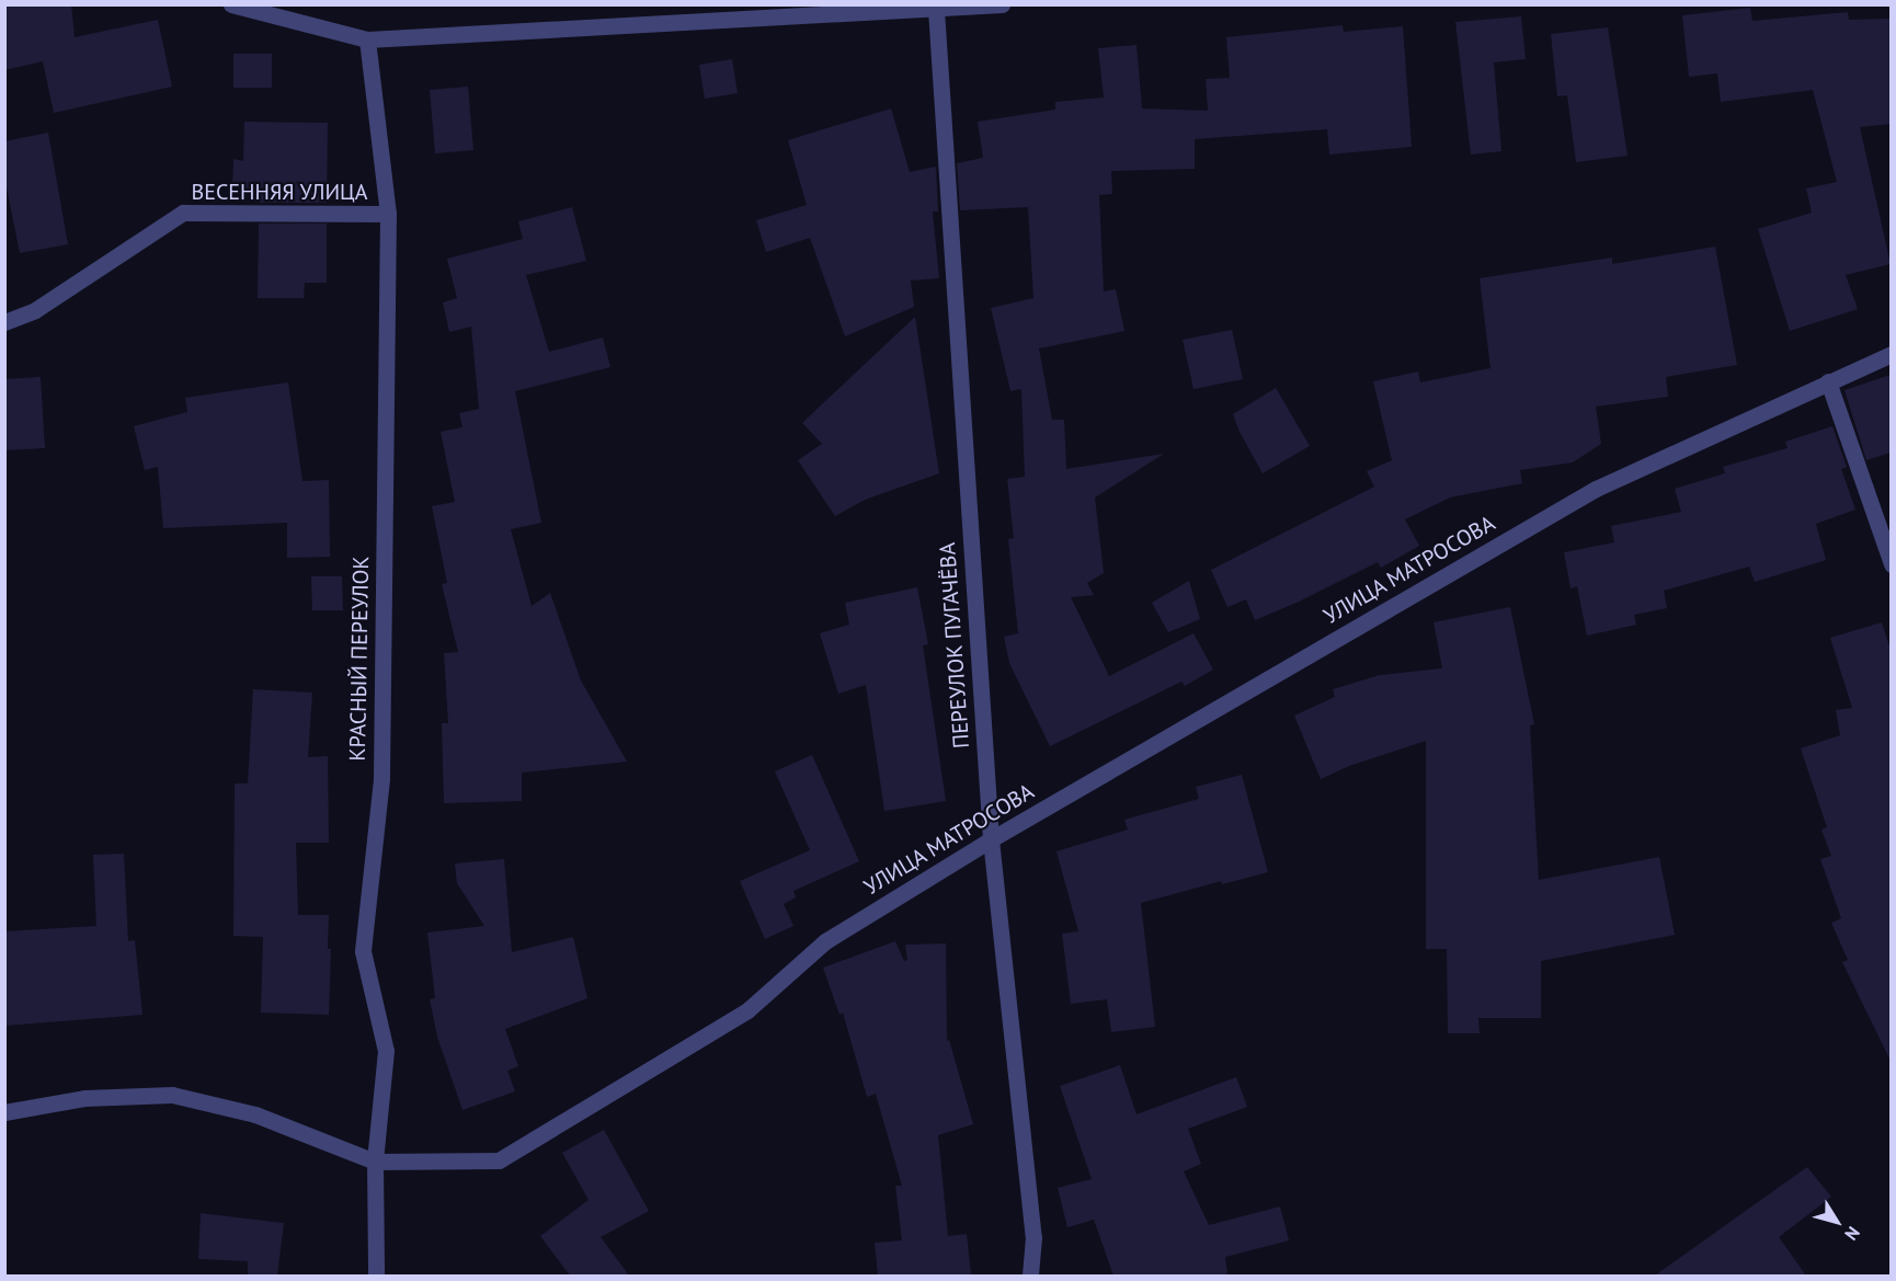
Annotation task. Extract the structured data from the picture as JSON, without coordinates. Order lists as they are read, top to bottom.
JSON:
{
  "streets": {
    "street": [
      "ВЕСЕННЯЯ УЛИЦА",
      "УЛИЦА МАТРОСОВА",
      "ПЕРЕУЛОК ПУГАЧЁВА",
      "КРАСНЫЙ ПЕРЕУЛОК"
    ]
  },
  "crossings": [
    ["ВЕСЕННЯЯ УЛИЦА", "КРАСНЫЙ ПЕРЕУЛОК"],
    ["УЛИЦА МАТРОСОВА", "ПЕРЕУЛОК ПУГАЧЁВА"],
    ["УЛИЦА МАТРОСОВА", "КРАСНЫЙ ПЕРЕУЛОК"]
  ],
  "north": "bottom right"
}
